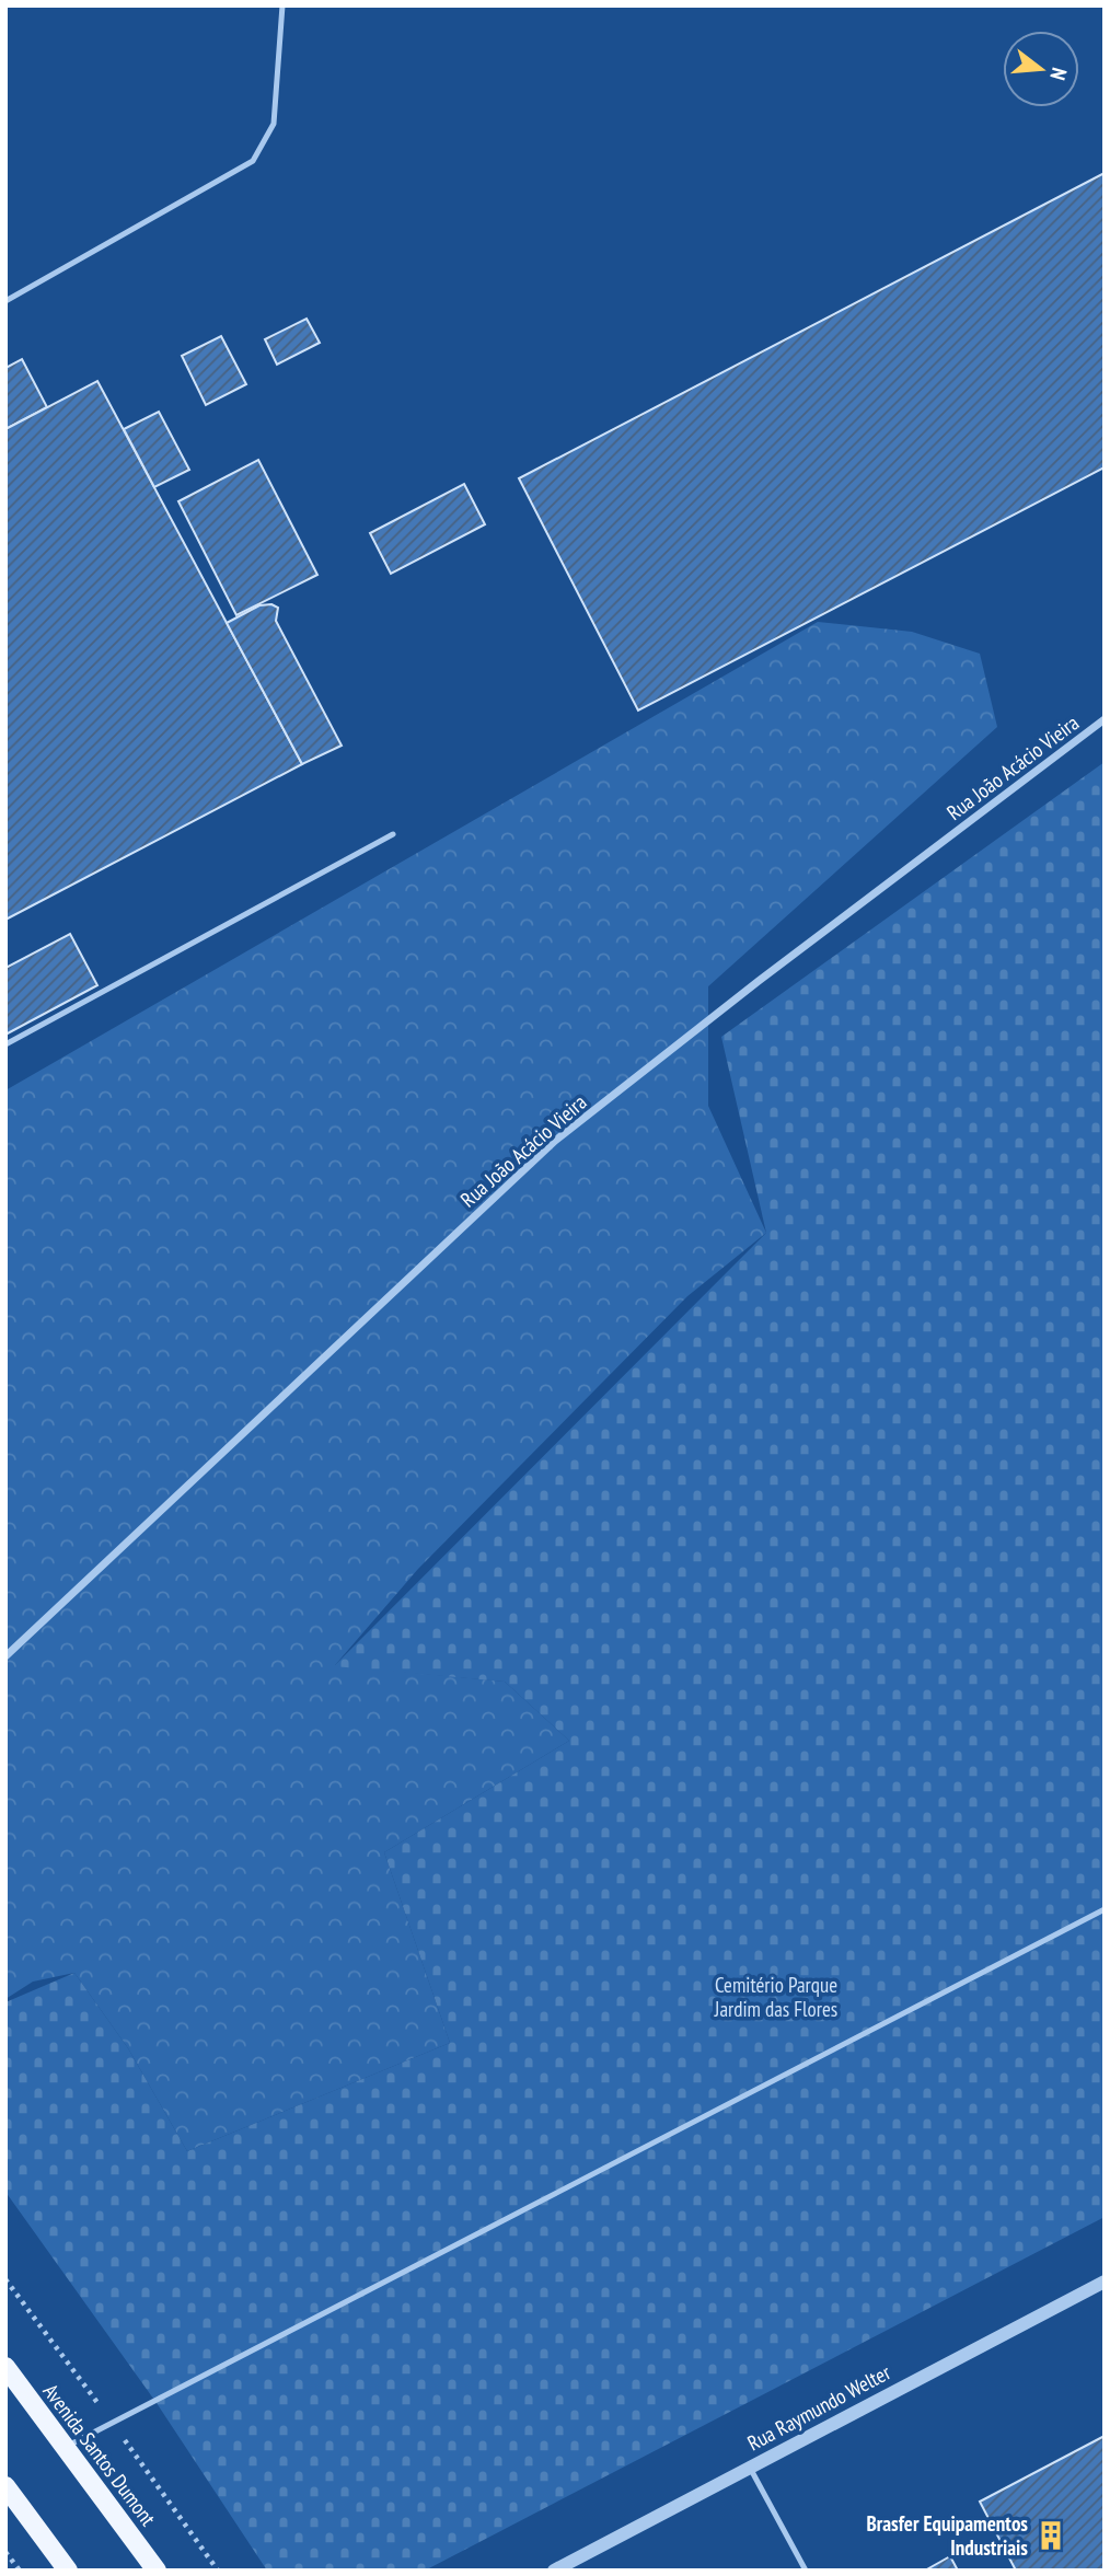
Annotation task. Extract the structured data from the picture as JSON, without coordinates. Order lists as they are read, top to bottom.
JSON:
{
  "streets": {
    "main road": ["Avenida Santos Dumont"],
    "street": ["Rua João Acácio Vieira", "Rua Raymundo Welter"]
  },
  "parks": ["Cemitério Parque Jardim das Flores"],
  "places": {
    "building": ["Brasfer Equipamentos Industriais"]
  },
  "north": "right"
}
